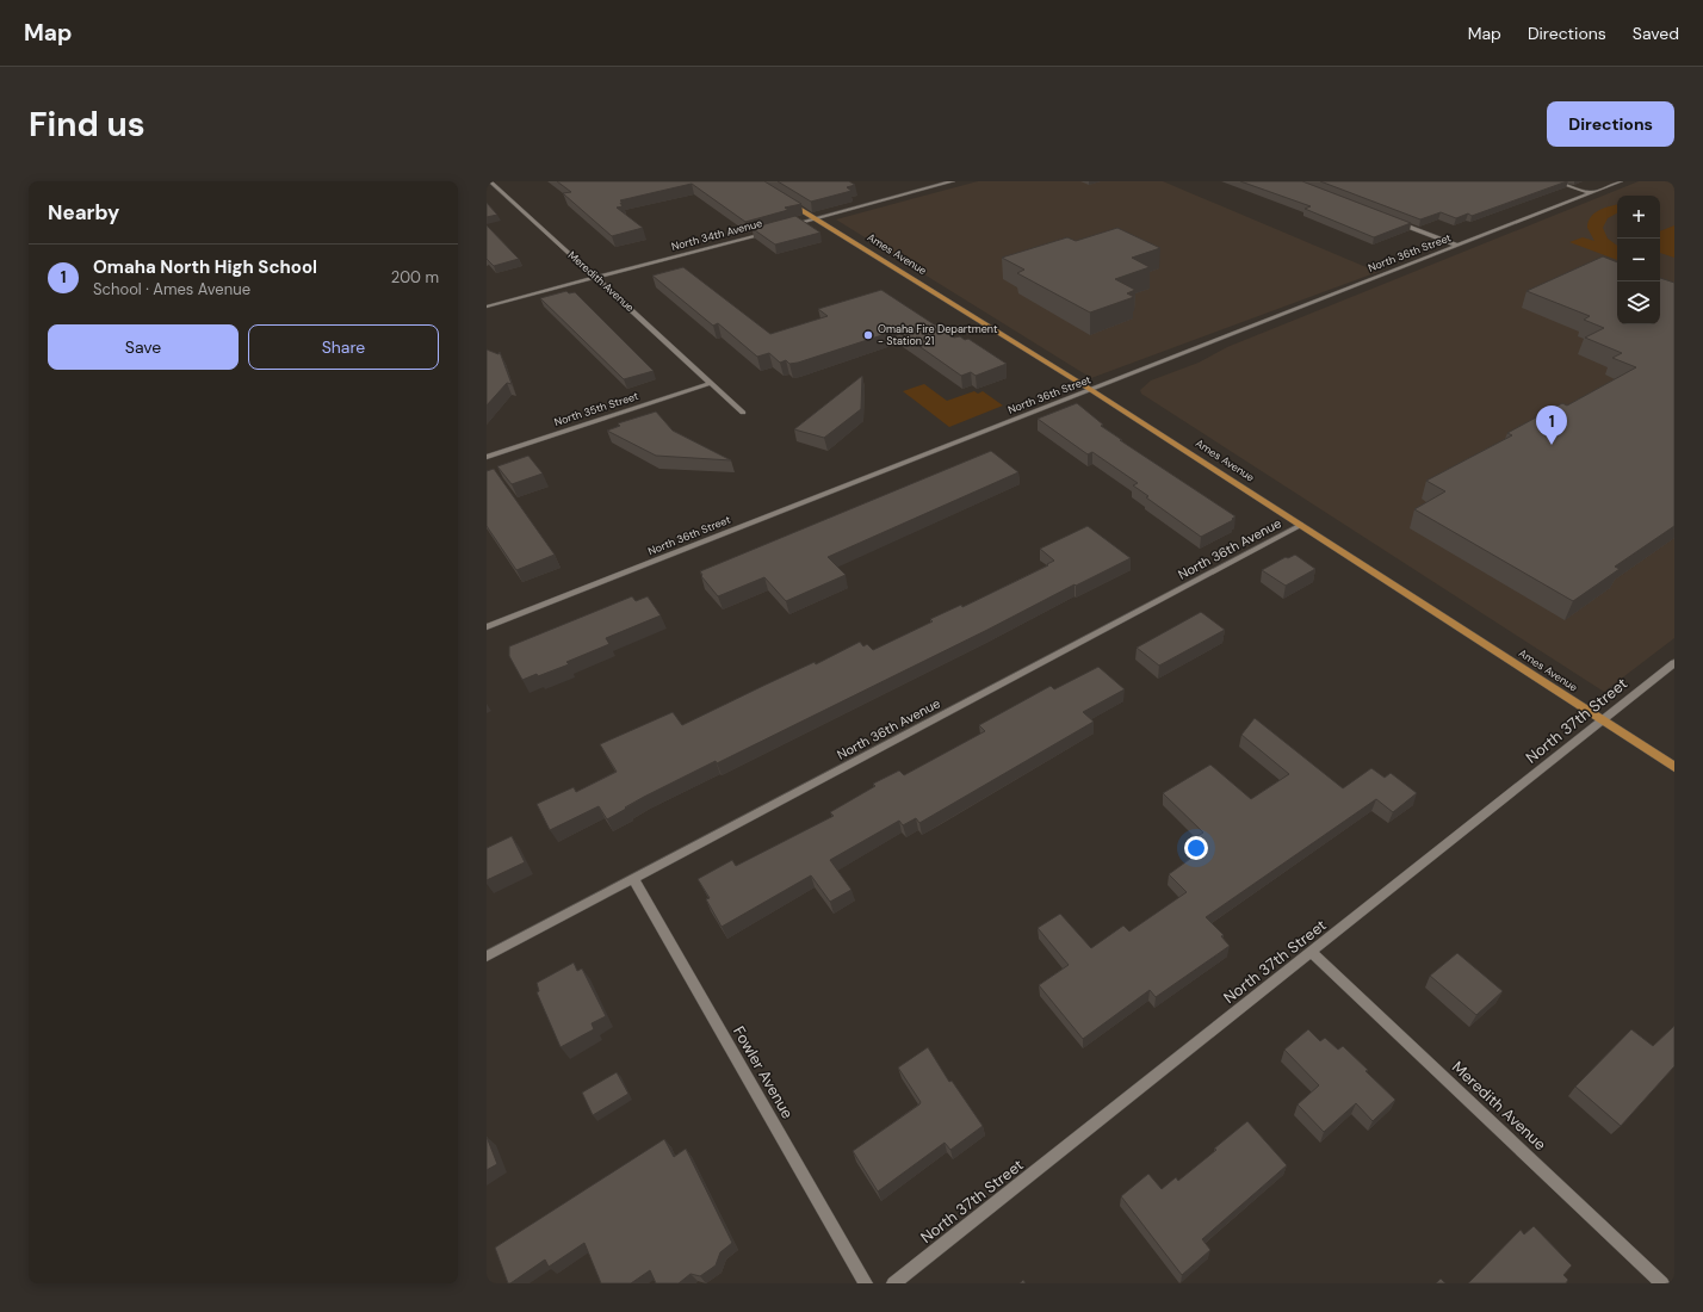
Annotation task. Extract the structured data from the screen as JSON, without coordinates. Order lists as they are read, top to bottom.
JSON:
{
  "streets": {
    "main road": ["Ames Avenue"],
    "street": [
      "North 34th Avenue",
      "North 36th Street",
      "Meredith Avenue",
      "North 35th Street",
      "North 36th Avenue",
      "North 37th Street",
      "Fowler Avenue"
    ]
  },
  "crossings": [
    ["North 34th Avenue", "Ames Avenue"],
    ["North 34th Avenue", "Meredith Avenue"],
    ["North 36th Street", "Ames Avenue"],
    ["Ames Avenue", "North 36th Avenue"],
    ["Ames Avenue", "North 37th Street"],
    ["Meredith Avenue", "North 35th Street"],
    ["Meredith Avenue", "North 37th Street"],
    ["North 36th Avenue", "Fowler Avenue"]
  ],
  "places": ["Omaha Fire Department - Station 21"],
  "page": {
    "header": "Map",
    "nav": ["Map", "Directions", "Saved"],
    "buttons": [
      "Directions",
      ["Save", "Share"]
    ],
    "title": "Find us",
    "heading": "Nearby",
    "map_buttons": ["+", "−"],
    "list": [
      {
        "mark": "1",
        "name": "Omaha North High School",
        "note": "School · Ames Avenue",
        "value": "200 m"
      }
    ],
    "pins": "1"
  }
}
